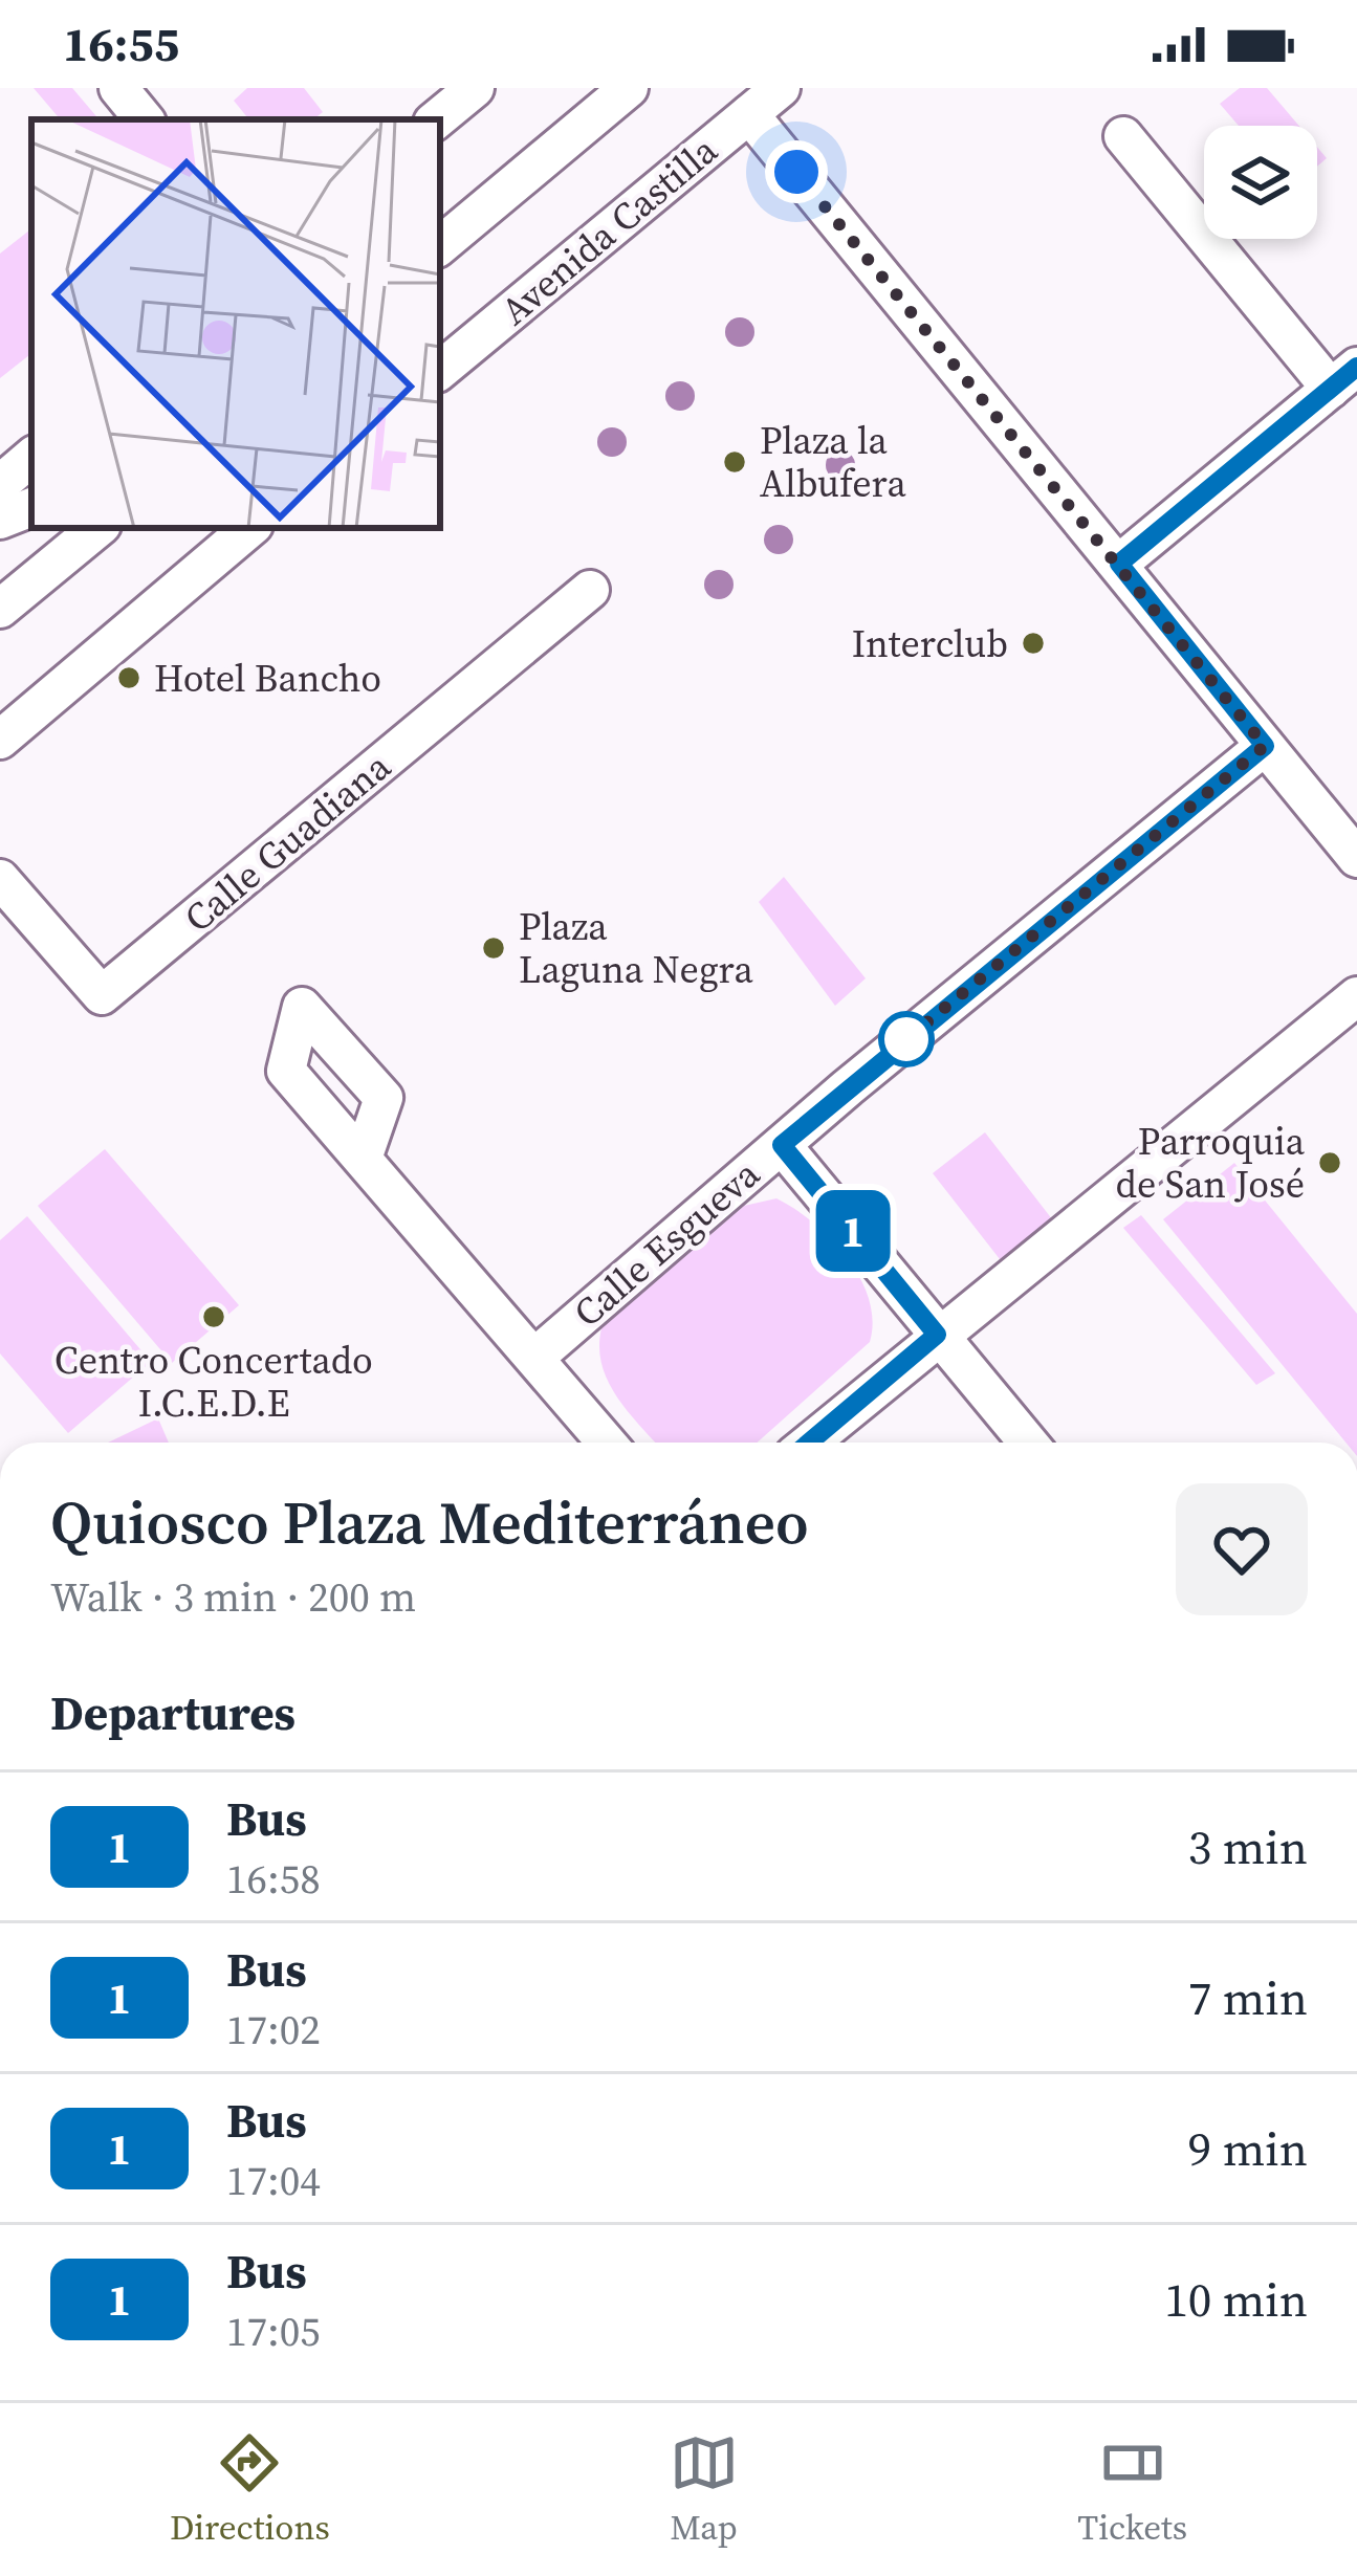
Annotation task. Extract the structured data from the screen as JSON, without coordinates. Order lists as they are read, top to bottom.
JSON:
{
  "streets": {
    "street": ["Avenida Castilla", "Calle Guadiana", "Calle Esgueva"]
  },
  "places": [
    "Plaza la Albufera",
    "Interclub",
    "Hotel Bancho",
    "Plaza Laguna Negra",
    "Parroquia de San José",
    "Centro Concertado I.C.E.D.E"
  ],
  "lines": ["bus line 1"],
  "page": {
    "status": "16:55",
    "on_map": "1",
    "heading": [
      ["Quiosco Plaza Mediterráneo", "Walk · 3 min · 200 m"],
      "Departures"
    ],
    "list": [
      {
        "mark": "1",
        "name": "Bus",
        "note": "16:58",
        "value": "3 min"
      },
      {
        "mark": "1",
        "name": "Bus",
        "note": "17:02",
        "value": "7 min"
      },
      {
        "mark": "1",
        "name": "Bus",
        "note": "17:04",
        "value": "9 min"
      },
      {
        "mark": "1",
        "name": "Bus",
        "note": "17:05",
        "value": "10 min"
      }
    ],
    "tabs": ["Directions", "Map", "Tickets"]
  }
}
